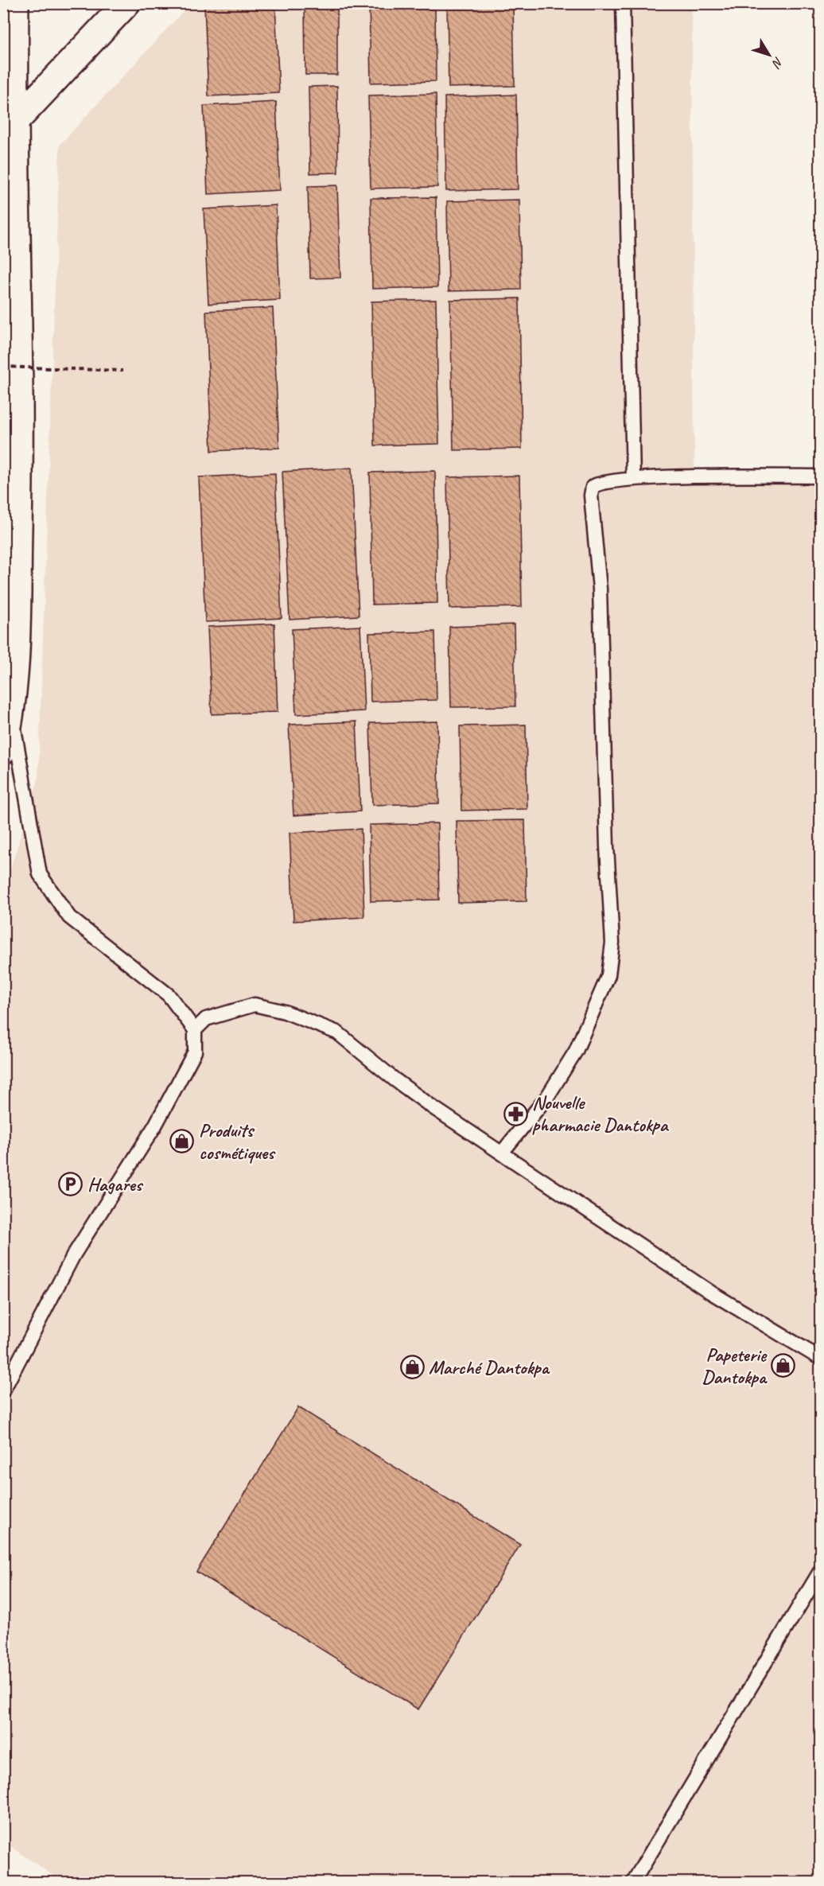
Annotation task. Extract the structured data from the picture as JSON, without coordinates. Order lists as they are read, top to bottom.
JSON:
{
  "places": {
    "pharmacy": ["Nouvelle pharmacie Dantokpa"],
    "shop": ["Produits cosmétiques", "Papeterie Dantokpa", "Marché Dantokpa"],
    "parking": ["Hagares"]
  },
  "north": "bottom right"
}
